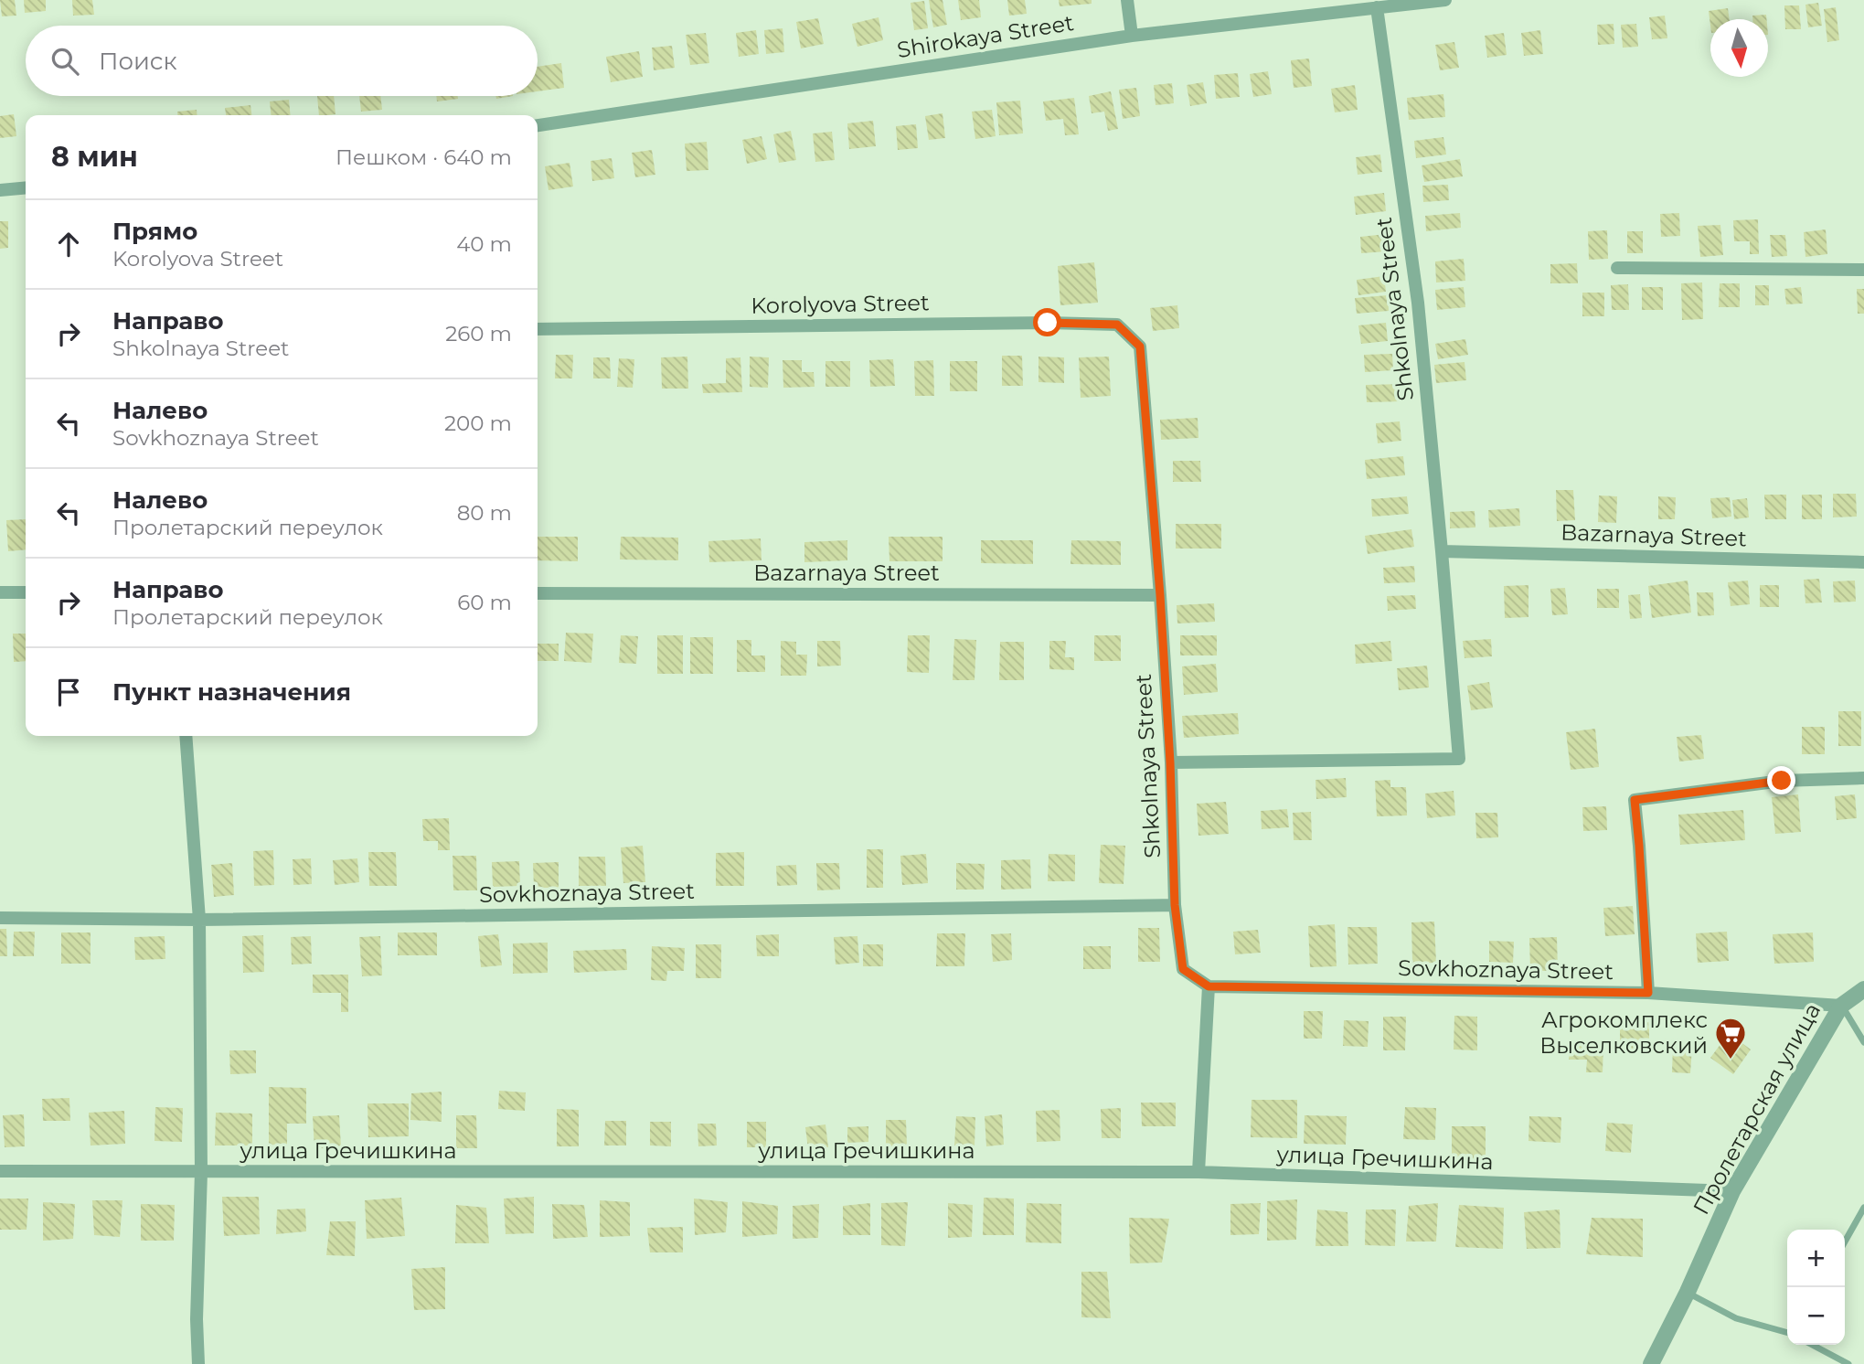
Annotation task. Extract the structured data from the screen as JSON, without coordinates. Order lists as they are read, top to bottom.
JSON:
{
  "streets": {
    "street": [
      "Shirokaya Street",
      "Shkolnaya Street",
      "Bazarnaya Street",
      "Sovkhoznaya Street",
      "Пролетарская улица",
      "улица Гречишкина"
    ]
  },
  "crossings": [
    ["Shirokaya Street", "Shkolnaya Street"],
    ["Shkolnaya Street", "Bazarnaya Street"],
    ["Shkolnaya Street", "Sovkhoznaya Street"],
    ["Sovkhoznaya Street", "Пролетарская улица"],
    ["Пролетарская улица", "улица Гречишкина"]
  ],
  "places": {
    "supermarket": ["Агрокомплекс Выселковский"]
  },
  "north": "bottom",
  "page": {
    "search": "Поиск",
    "heading": ["8 мин", "Пешком · 640 m"],
    "list": [
      ["Прямо", "Korolyova Street", "40 m"],
      ["Направо", "Shkolnaya Street", "260 m"],
      ["Налево", "Sovkhoznaya Street", "200 m"],
      ["Налево", "Пролетарский переулок", "80 m"],
      ["Направо", "Пролетарский переулок", "60 m"],
      "Пункт назначения"
    ],
    "map_buttons": ["+", "−"]
  }
}
